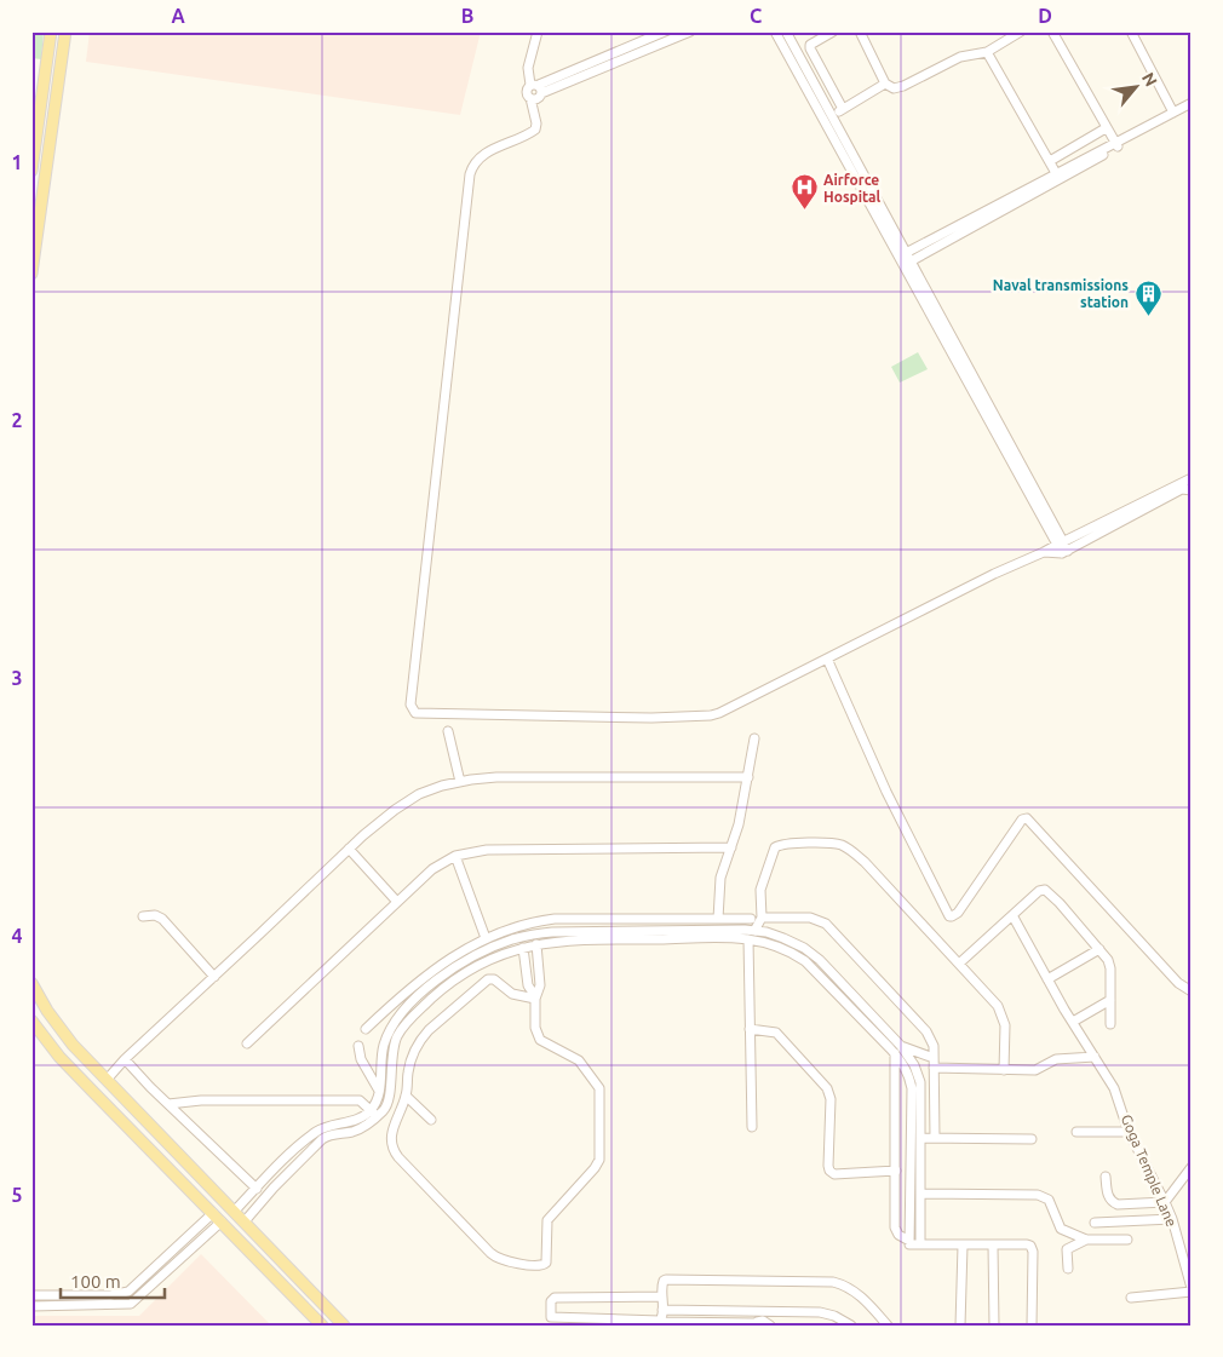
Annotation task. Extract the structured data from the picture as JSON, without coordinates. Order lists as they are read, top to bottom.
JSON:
{
  "streets": {
    "street": ["Goga Temple Lane"]
  },
  "places": {
    "hospital": ["Airforce Hospital"],
    "building": ["Naval transmissions station"]
  },
  "scale_bar": "100 m",
  "north": "top right",
  "grid": {
    "columns": [
      "A",
      "B",
      "C",
      "D"
    ],
    "rows": [
      "1",
      "2",
      "3",
      "4",
      "5"
    ]
  }
}
